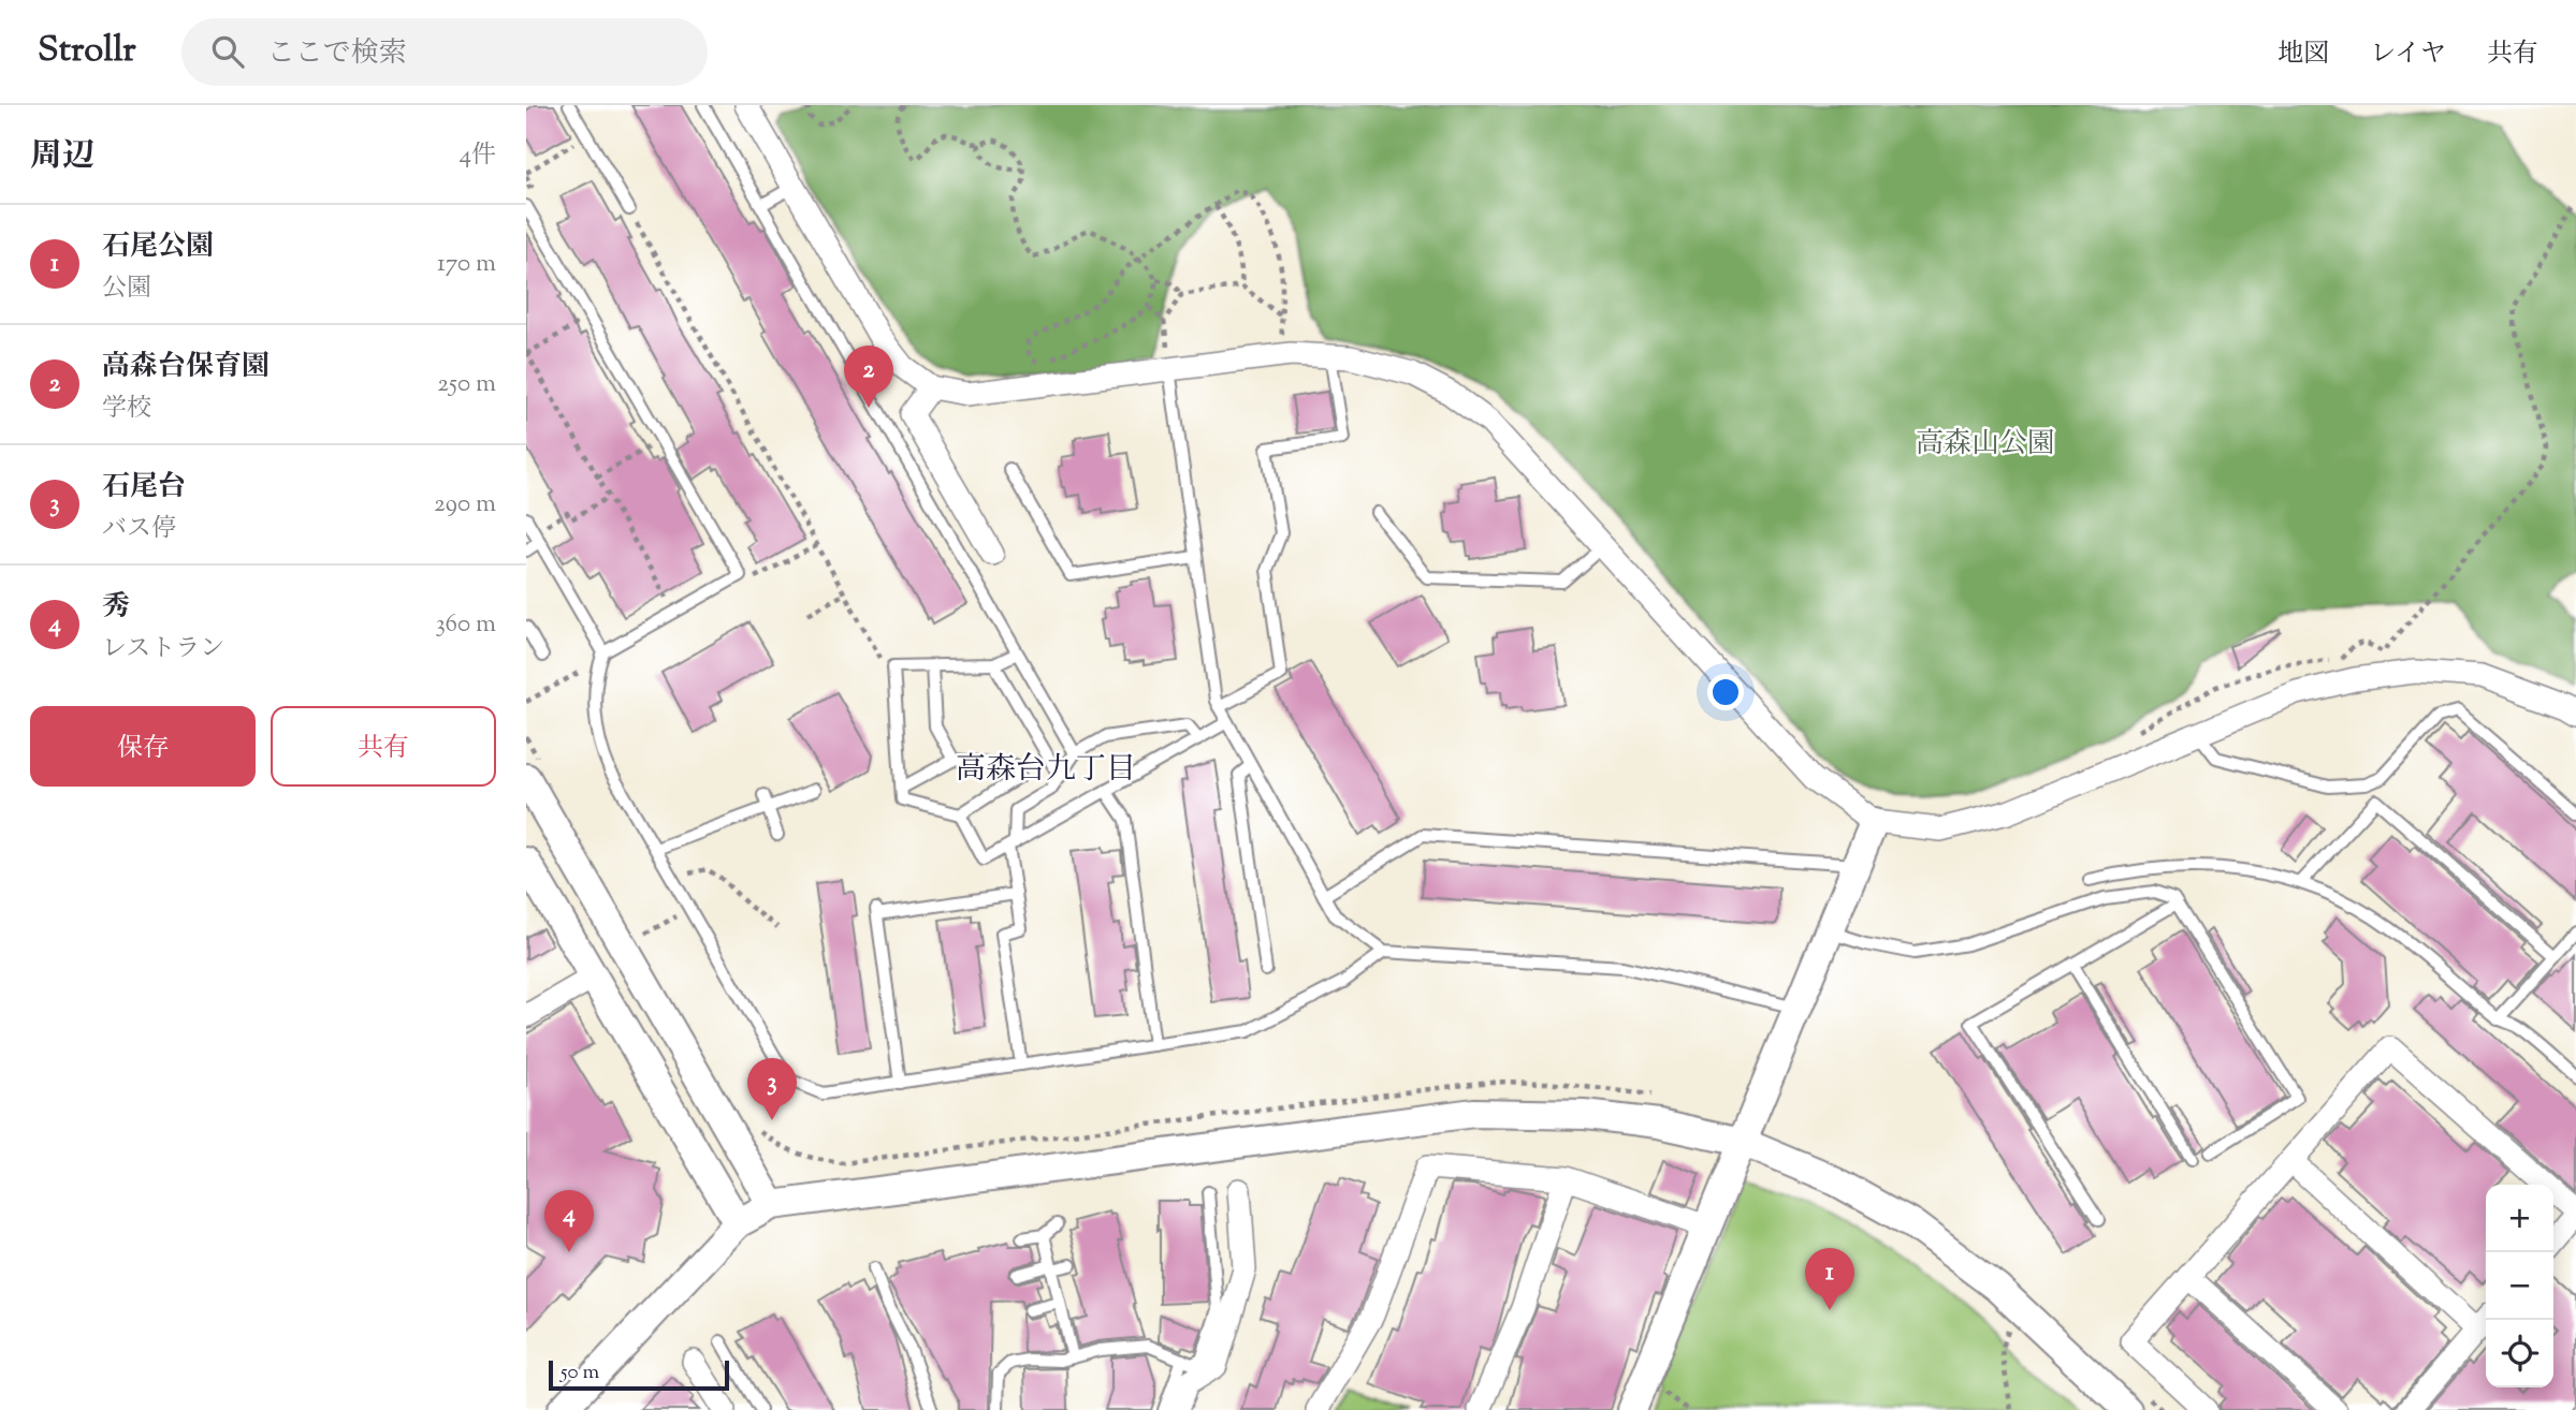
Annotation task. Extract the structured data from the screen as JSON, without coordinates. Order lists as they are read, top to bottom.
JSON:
{
  "districts": ["高森台九丁目"],
  "parks": ["高森山公園"],
  "scale_bar": "50 m",
  "page": {
    "header": "Strollr",
    "search": "ここで検索",
    "nav": ["地図", "レイヤ", "共有"],
    "heading": ["周辺", "4件"],
    "list": [
      {
        "mark": "1",
        "name": "石尾公園",
        "note": "公園",
        "value": "170 m"
      },
      {
        "mark": "2",
        "name": "高森台保育園",
        "note": "学校",
        "value": "250 m"
      },
      {
        "mark": "3",
        "name": "石尾台",
        "note": "バス停",
        "value": "290 m"
      },
      {
        "mark": "4",
        "name": "秀",
        "note": "レストラン",
        "value": "360 m"
      }
    ],
    "pins": [
      "2",
      "3",
      "4",
      "1"
    ],
    "buttons": ["保存", "共有"],
    "map_buttons": ["+", "−"],
    "scale": "50 m"
  }
}
